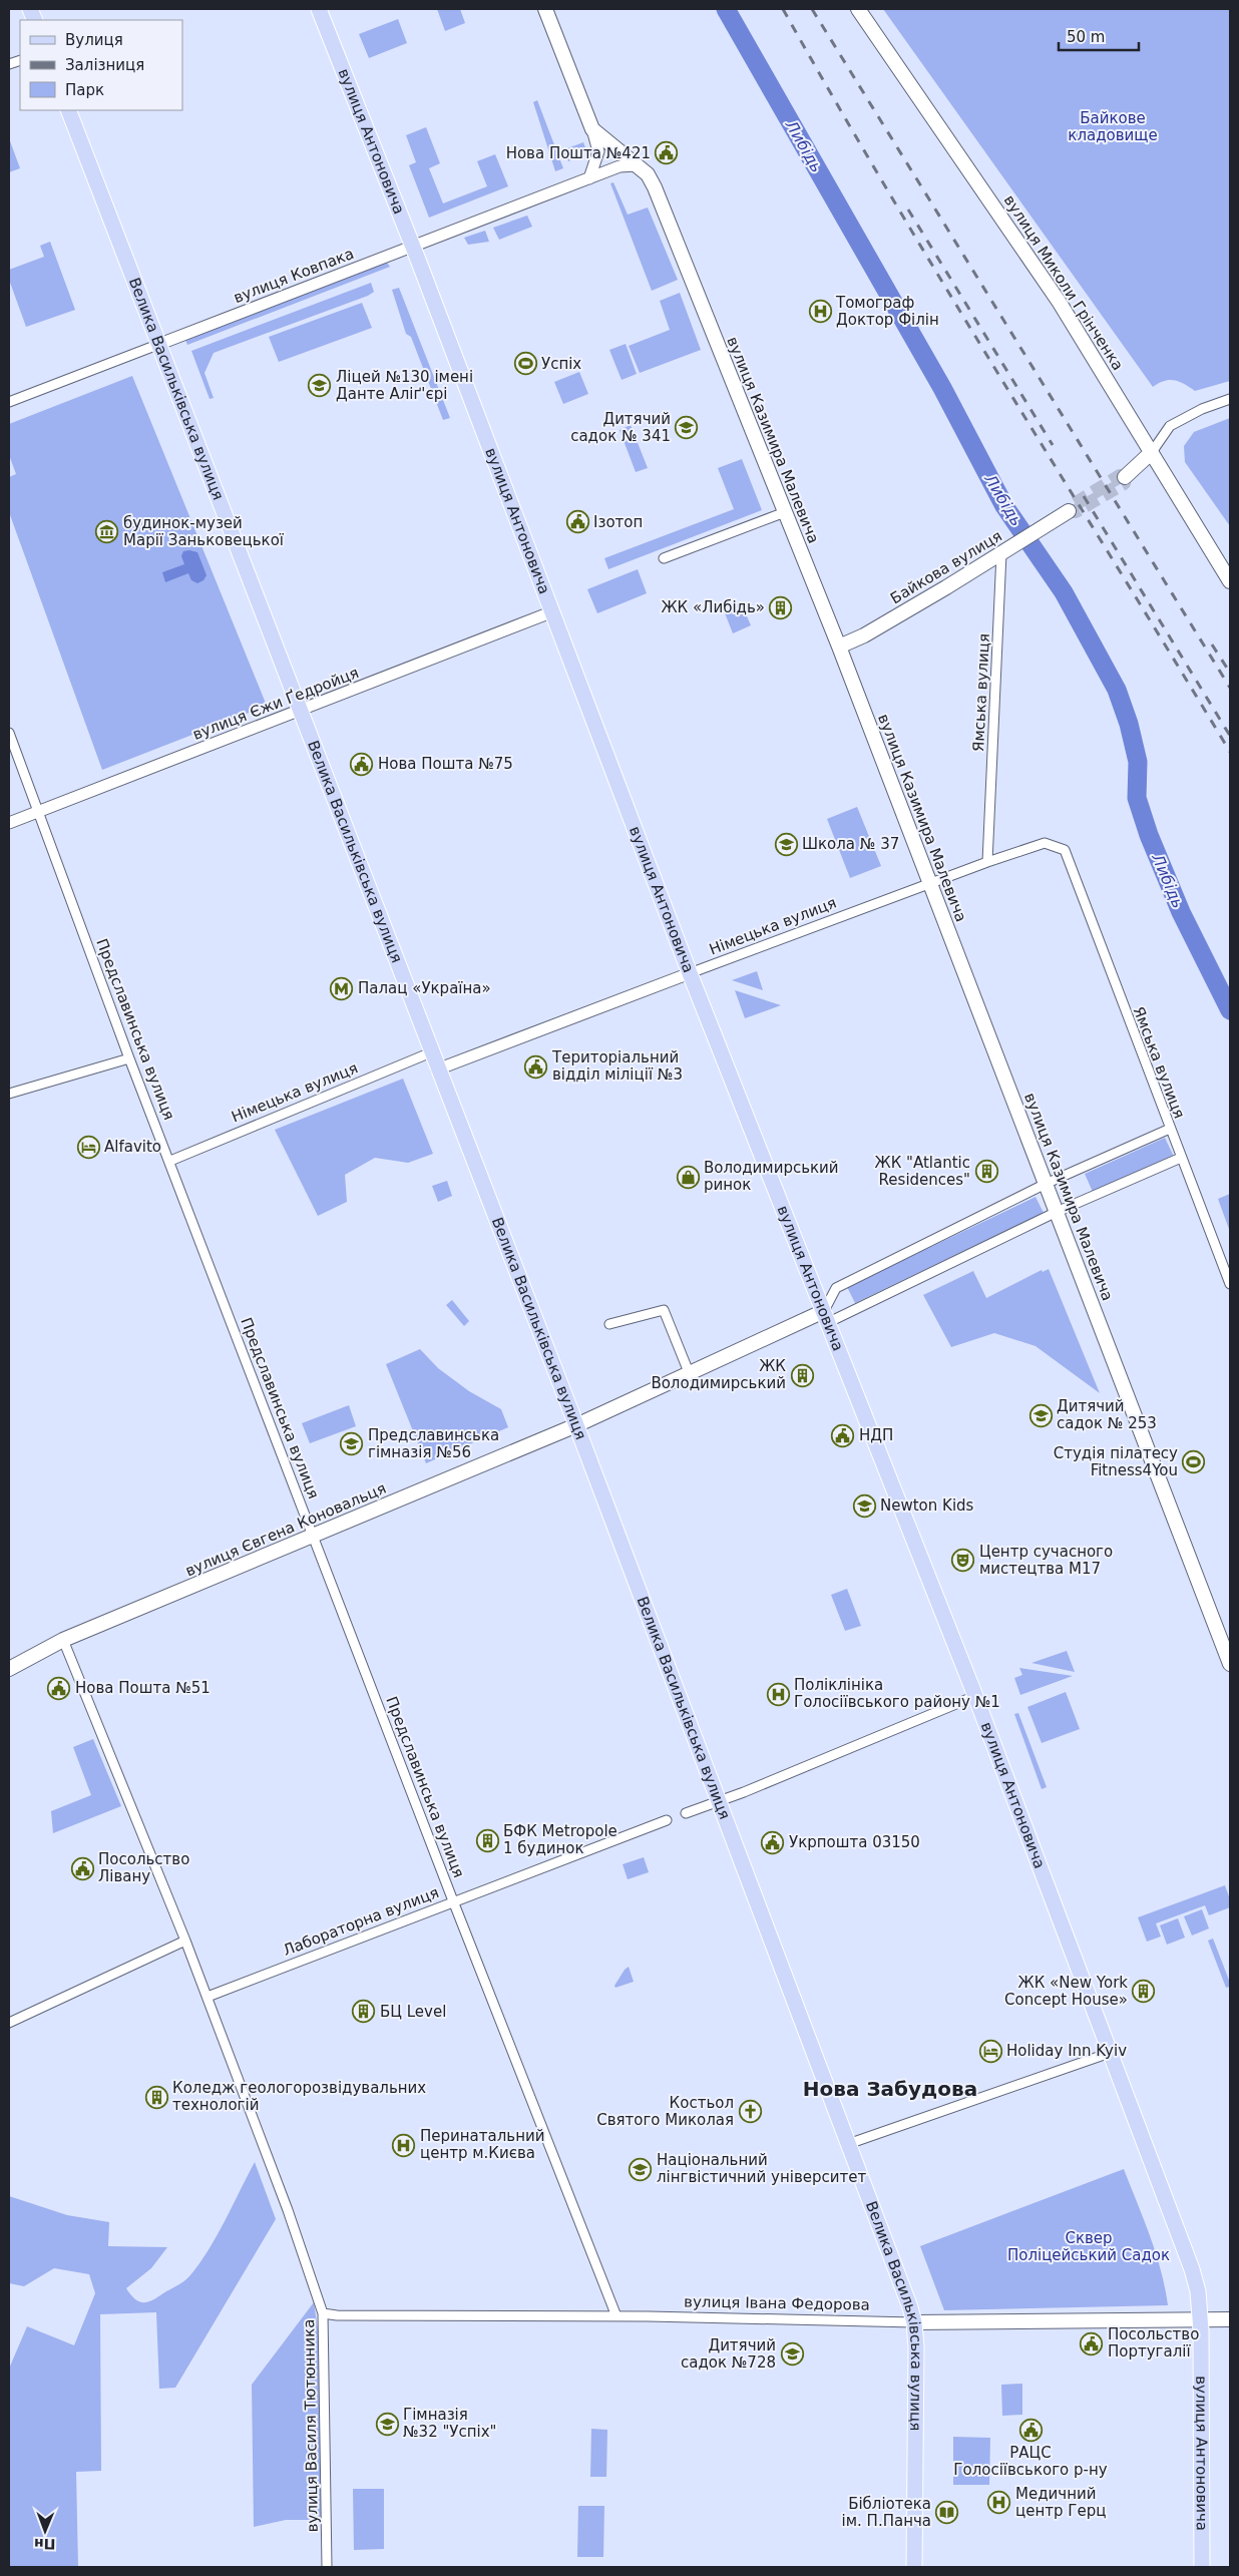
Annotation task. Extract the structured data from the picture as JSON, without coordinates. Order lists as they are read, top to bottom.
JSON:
{
  "streets": {
    "main road": [
      "вулиця Антоновича",
      "вулиця Миколи Грінченка",
      "Велика Васильківська вулиця",
      "вулиця Казимира Малевича",
      "Байкова вулиця",
      "вулиця Євгена Коновальця",
      "вулиця Івана Федорова"
    ],
    "street": [
      "вулиця Ковпака",
      "Ямська вулиця",
      "вулиця Єжи Ґедройця",
      "Німецька вулиця",
      "Предславинська вулиця",
      "Лабораторна вулиця",
      "вулиця Василя Тютюнника"
    ]
  },
  "crossings": [
    ["вулиця Антоновича", "вулиця Ковпака"],
    ["вулиця Антоновича", "вулиця Єжи Ґедройця"],
    ["вулиця Антоновича", "Німецька вулиця"],
    ["вулиця Антоновича", "вулиця Євгена Коновальця"],
    ["вулиця Антоновича", "вулиця Івана Федорова"],
    ["вулиця Ковпака", "Велика Васильківська вулиця"],
    ["вулиця Ковпака", "вулиця Казимира Малевича"],
    ["Велика Васильківська вулиця", "вулиця Єжи Ґедройця"],
    ["Велика Васильківська вулиця", "Німецька вулиця"],
    ["Велика Васильківська вулиця", "вулиця Євгена Коновальця"],
    ["Велика Васильківська вулиця", "вулиця Івана Федорова"],
    ["вулиця Казимира Малевича", "Байкова вулиця"],
    ["вулиця Казимира Малевича", "Німецька вулиця"],
    ["Байкова вулиця", "Ямська вулиця"],
    ["Ямська вулиця", "Німецька вулиця"],
    ["вулиця Єжи Ґедройця", "Предславинська вулиця"],
    ["Німецька вулиця", "Предславинська вулиця"],
    ["Предславинська вулиця", "вулиця Євгена Коновальця"],
    ["Предславинська вулиця", "Лабораторна вулиця"],
    ["Предславинська вулиця", "вулиця Івана Федорова"],
    ["вулиця Євгена Коновальця", "вулиця Василя Тютюнника"],
    ["Лабораторна вулиця", "вулиця Василя Тютюнника"],
    ["вулиця Івана Федорова", "вулиця Василя Тютюнника"]
  ],
  "districts": ["Нова Забудова"],
  "water": ["Либідь"],
  "parks": ["Байкове кладовище", "Сквер Поліцейський Садок"],
  "places": {
    "public building": [
      "Нова Пошта №421",
      "Ізотоп",
      "Нова Пошта №75",
      "Територіальний відділ міліції №3",
      "НДП",
      "Нова Пошта №51",
      "Укрпошта 03150",
      "Посольство Лівану",
      "Посольство Португалії",
      "РАЦС Голосіївського р-ну"
    ],
    "hospital": [
      "Томограф Доктор Філін",
      "Поліклініка Голосіївського району №1",
      "Перинатальний центр м.Києва",
      "Медичний центр Герц"
    ],
    "sports": ["Успіх", "Студія пілатесу Fitness4You"],
    "school or university": [
      "Ліцей №130 імені Данте Аліґ'єрі",
      "Дитячий садок № 341",
      "Школа № 37",
      "Дитячий садок № 253",
      "Предславинська гімназія №56",
      "Newton Kids",
      "Національний лінгвістичний університет",
      "Дитячий садок №728",
      "Гімназія №32 \"Успіх\""
    ],
    "museum": ["будинок-музей Марії Заньковецької"],
    "building": [
      "ЖК «Либідь»",
      "ЖК \"Atlantic Residences\"",
      "ЖК Володимирський",
      "БФК Metropole 1 будинок",
      "ЖК «New York Concept House»",
      "БЦ Level",
      "Коледж геологорозвідувальних технологій"
    ],
    "metro station": ["Палац «Україна»"],
    "hotel": ["Alfavito", "Holiday Inn Kyiv"],
    "shop": ["Володимирський ринок"],
    "theatre": ["Центр сучасного мистецтва M17"],
    "church": ["Костьол Святого Миколая"],
    "library": ["Бібліотека ім. П.Панча"]
  },
  "legend": ["Вулиця", "Залізниця", "Парк"],
  "scale_bar": "50 m",
  "north": "bottom"
}
